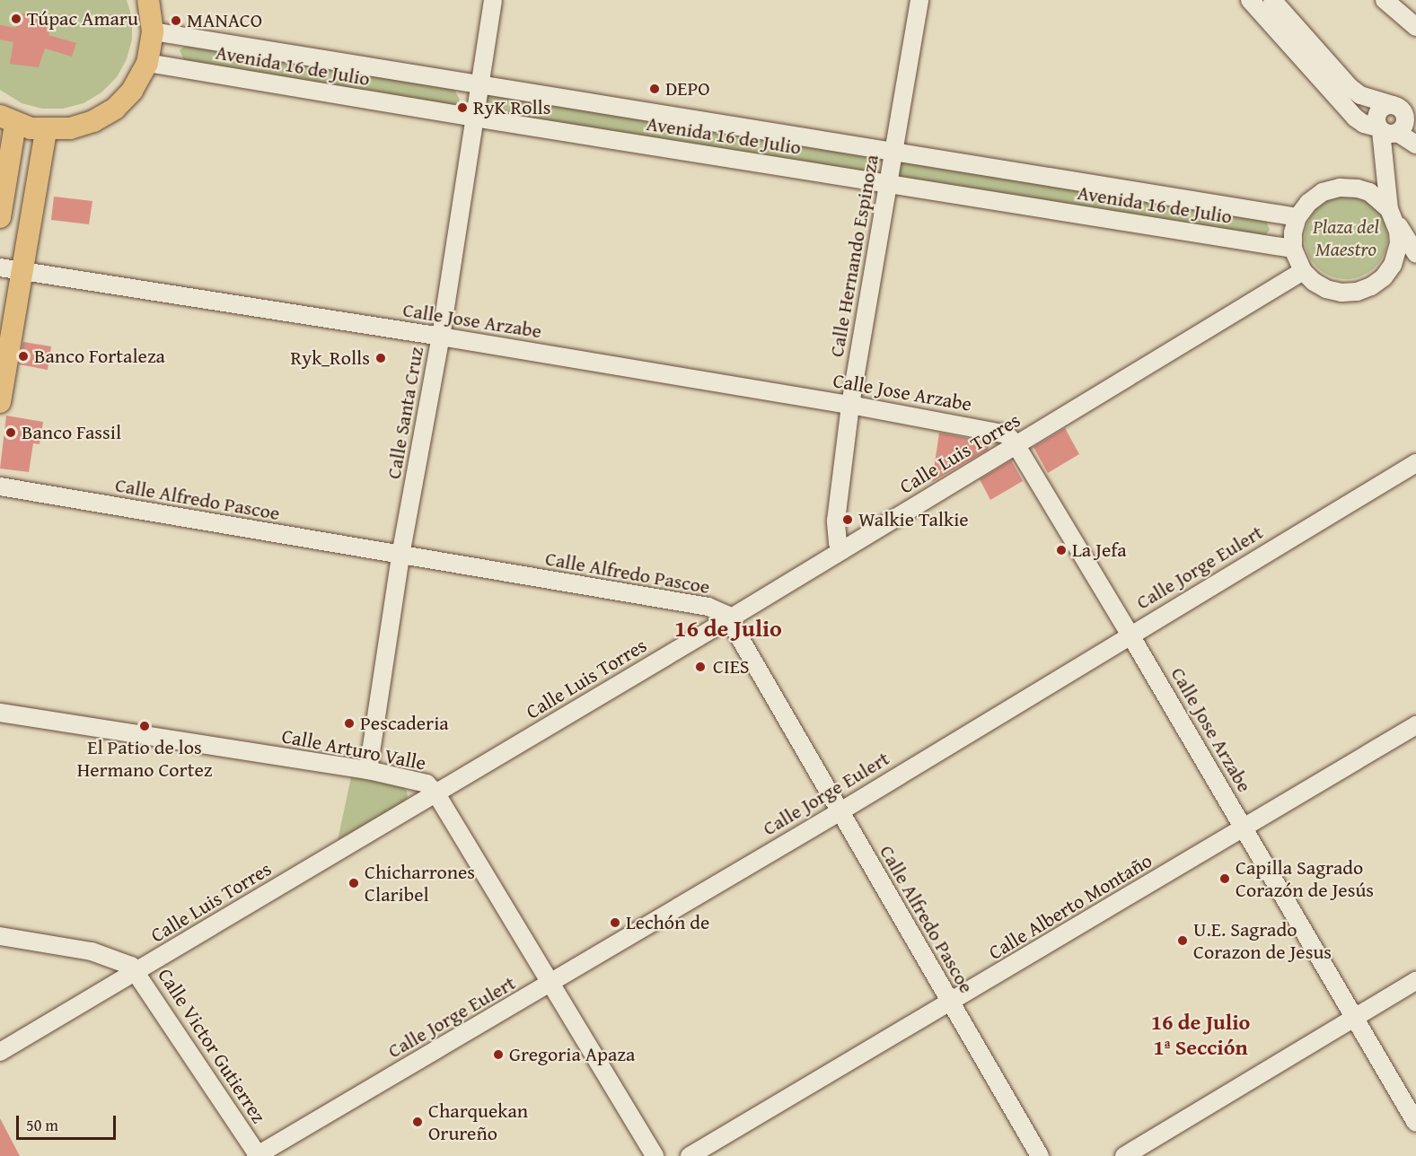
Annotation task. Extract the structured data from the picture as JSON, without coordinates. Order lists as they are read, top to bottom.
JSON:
{
  "streets": {
    "street": [
      "Avenida 16 de Julio",
      "Calle Hernando Espinoza",
      "Calle Jose Arzabe",
      "Calle Santa Cruz",
      "Calle Luis Torres",
      "Calle Alfredo Pascoe",
      "Calle Jorge Eulert",
      "Calle Arturo Valle",
      "Calle Alberto Montaño",
      "Calle Victor Gutierrez"
    ]
  },
  "crossings": [
    ["Avenida 16 de Julio", "Calle Hernando Espinoza"],
    ["Avenida 16 de Julio", "Calle Santa Cruz"],
    ["Avenida 16 de Julio", "Calle Luis Torres"],
    ["Calle Hernando Espinoza", "Calle Jose Arzabe"],
    ["Calle Hernando Espinoza", "Calle Luis Torres"],
    ["Calle Jose Arzabe", "Calle Santa Cruz"],
    ["Calle Jose Arzabe", "Calle Luis Torres"],
    ["Calle Jose Arzabe", "Calle Jorge Eulert"],
    ["Calle Jose Arzabe", "Calle Alberto Montaño"],
    ["Calle Santa Cruz", "Calle Alfredo Pascoe"],
    ["Calle Santa Cruz", "Calle Arturo Valle"],
    ["Calle Luis Torres", "Calle Alfredo Pascoe"],
    ["Calle Luis Torres", "Calle Arturo Valle"],
    ["Calle Luis Torres", "Calle Victor Gutierrez"],
    ["Calle Alfredo Pascoe", "Calle Jorge Eulert"],
    ["Calle Alfredo Pascoe", "Calle Alberto Montaño"],
    ["Calle Jorge Eulert", "Calle Arturo Valle"],
    ["Calle Jorge Eulert", "Calle Victor Gutierrez"]
  ],
  "districts": ["16 de Julio", "16 de Julio 1ª Sección"],
  "parks": ["Plaza del Maestro"],
  "places": [
    "Túpac Amaru",
    "MANACO",
    "DEPO",
    "RyK Rolls",
    "Banco Fortaleza",
    "Ryk_Rolls",
    "Banco Fassil",
    "Walkie Talkie",
    "La Jefa",
    "CIES",
    "Pescaderia",
    "El Patio de los Hermano Cortez",
    "Capilla Sagrado Corazón de Jesús",
    "Chicharrones Claribel",
    "Lechón de",
    "U.E. Sagrado Corazon de Jesus",
    "Gregoria Apaza",
    "Charquekan Orureño"
  ],
  "scale_bar": "50 m"
}
